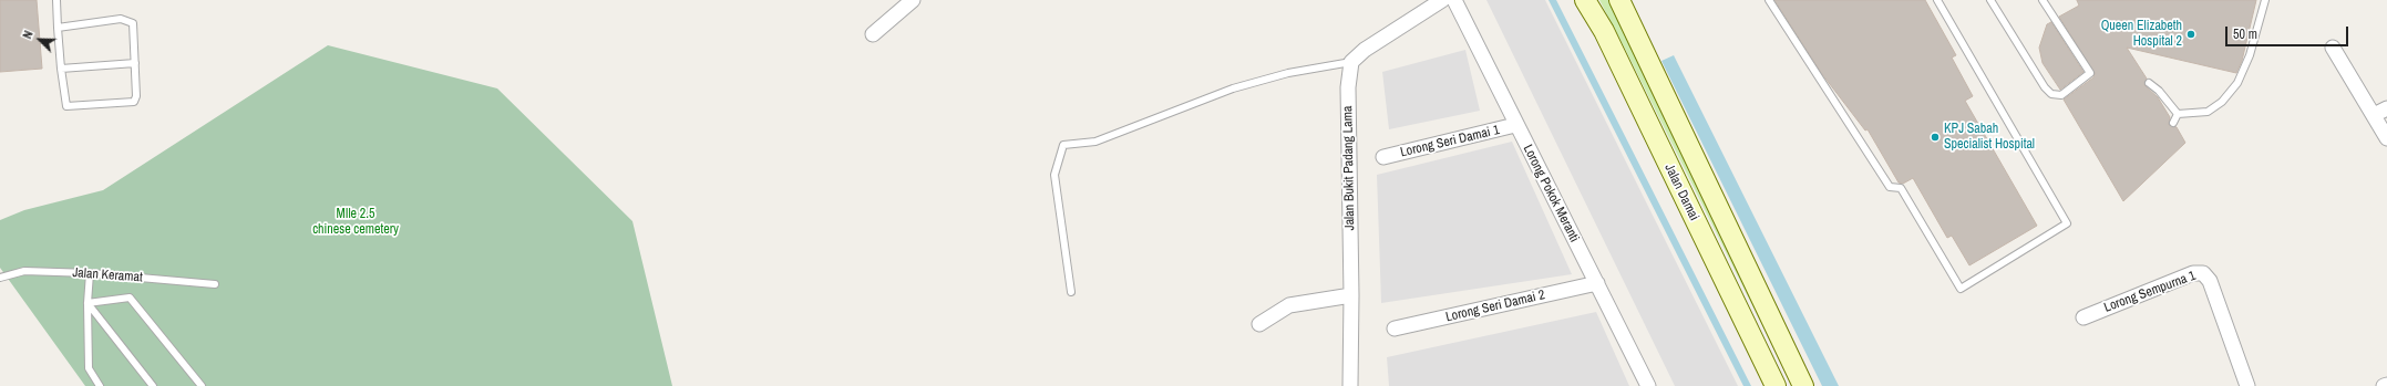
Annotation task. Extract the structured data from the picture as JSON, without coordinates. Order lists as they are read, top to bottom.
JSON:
{
  "streets": {
    "main road": ["Jalan Damai"],
    "street": [
      "Lorong Seri Damai 1",
      "Jalan Bukit Padang Lama",
      "Lorong Pokok Meranti",
      "Lorong Sempurna 1",
      "Lorong Seri Damai 2"
    ],
    "lane": ["Jalan Keramat"]
  },
  "crossings": [
    ["Lorong Seri Damai 1", "Lorong Pokok Meranti"],
    ["Lorong Pokok Meranti", "Lorong Seri Damai 2"]
  ],
  "parks": ["MIle 2.5 chinese cemetery"],
  "places": ["Queen Elizabeth Hospital 2", "KPJ Sabah Specialist Hospital"],
  "scale_bar": "50 m",
  "north": "top left"
}
